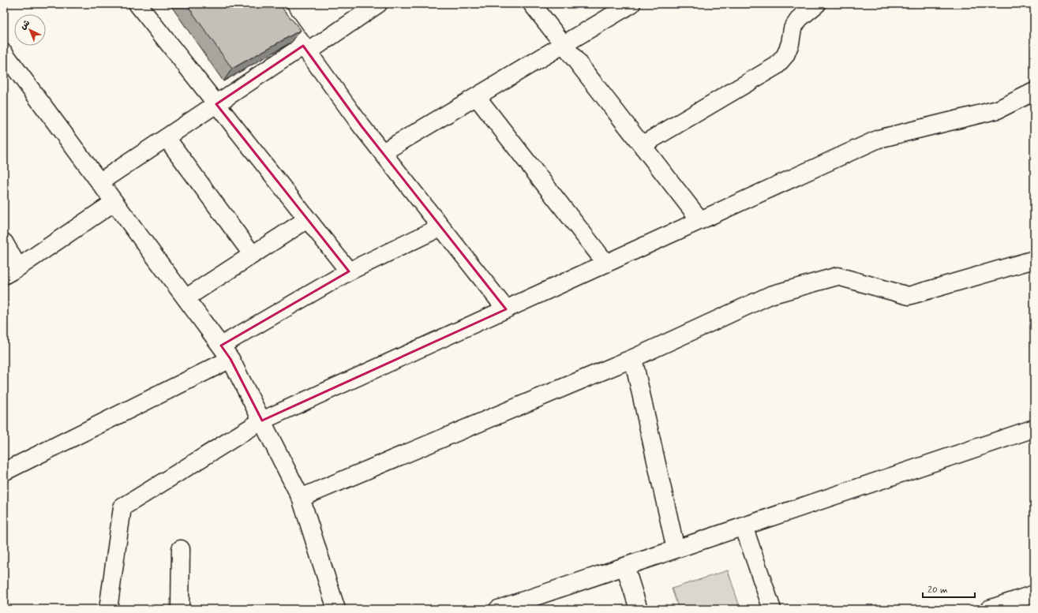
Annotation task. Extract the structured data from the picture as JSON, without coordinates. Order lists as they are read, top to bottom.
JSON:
{
  "scale_bar": "20 m",
  "north": "top left"
}
